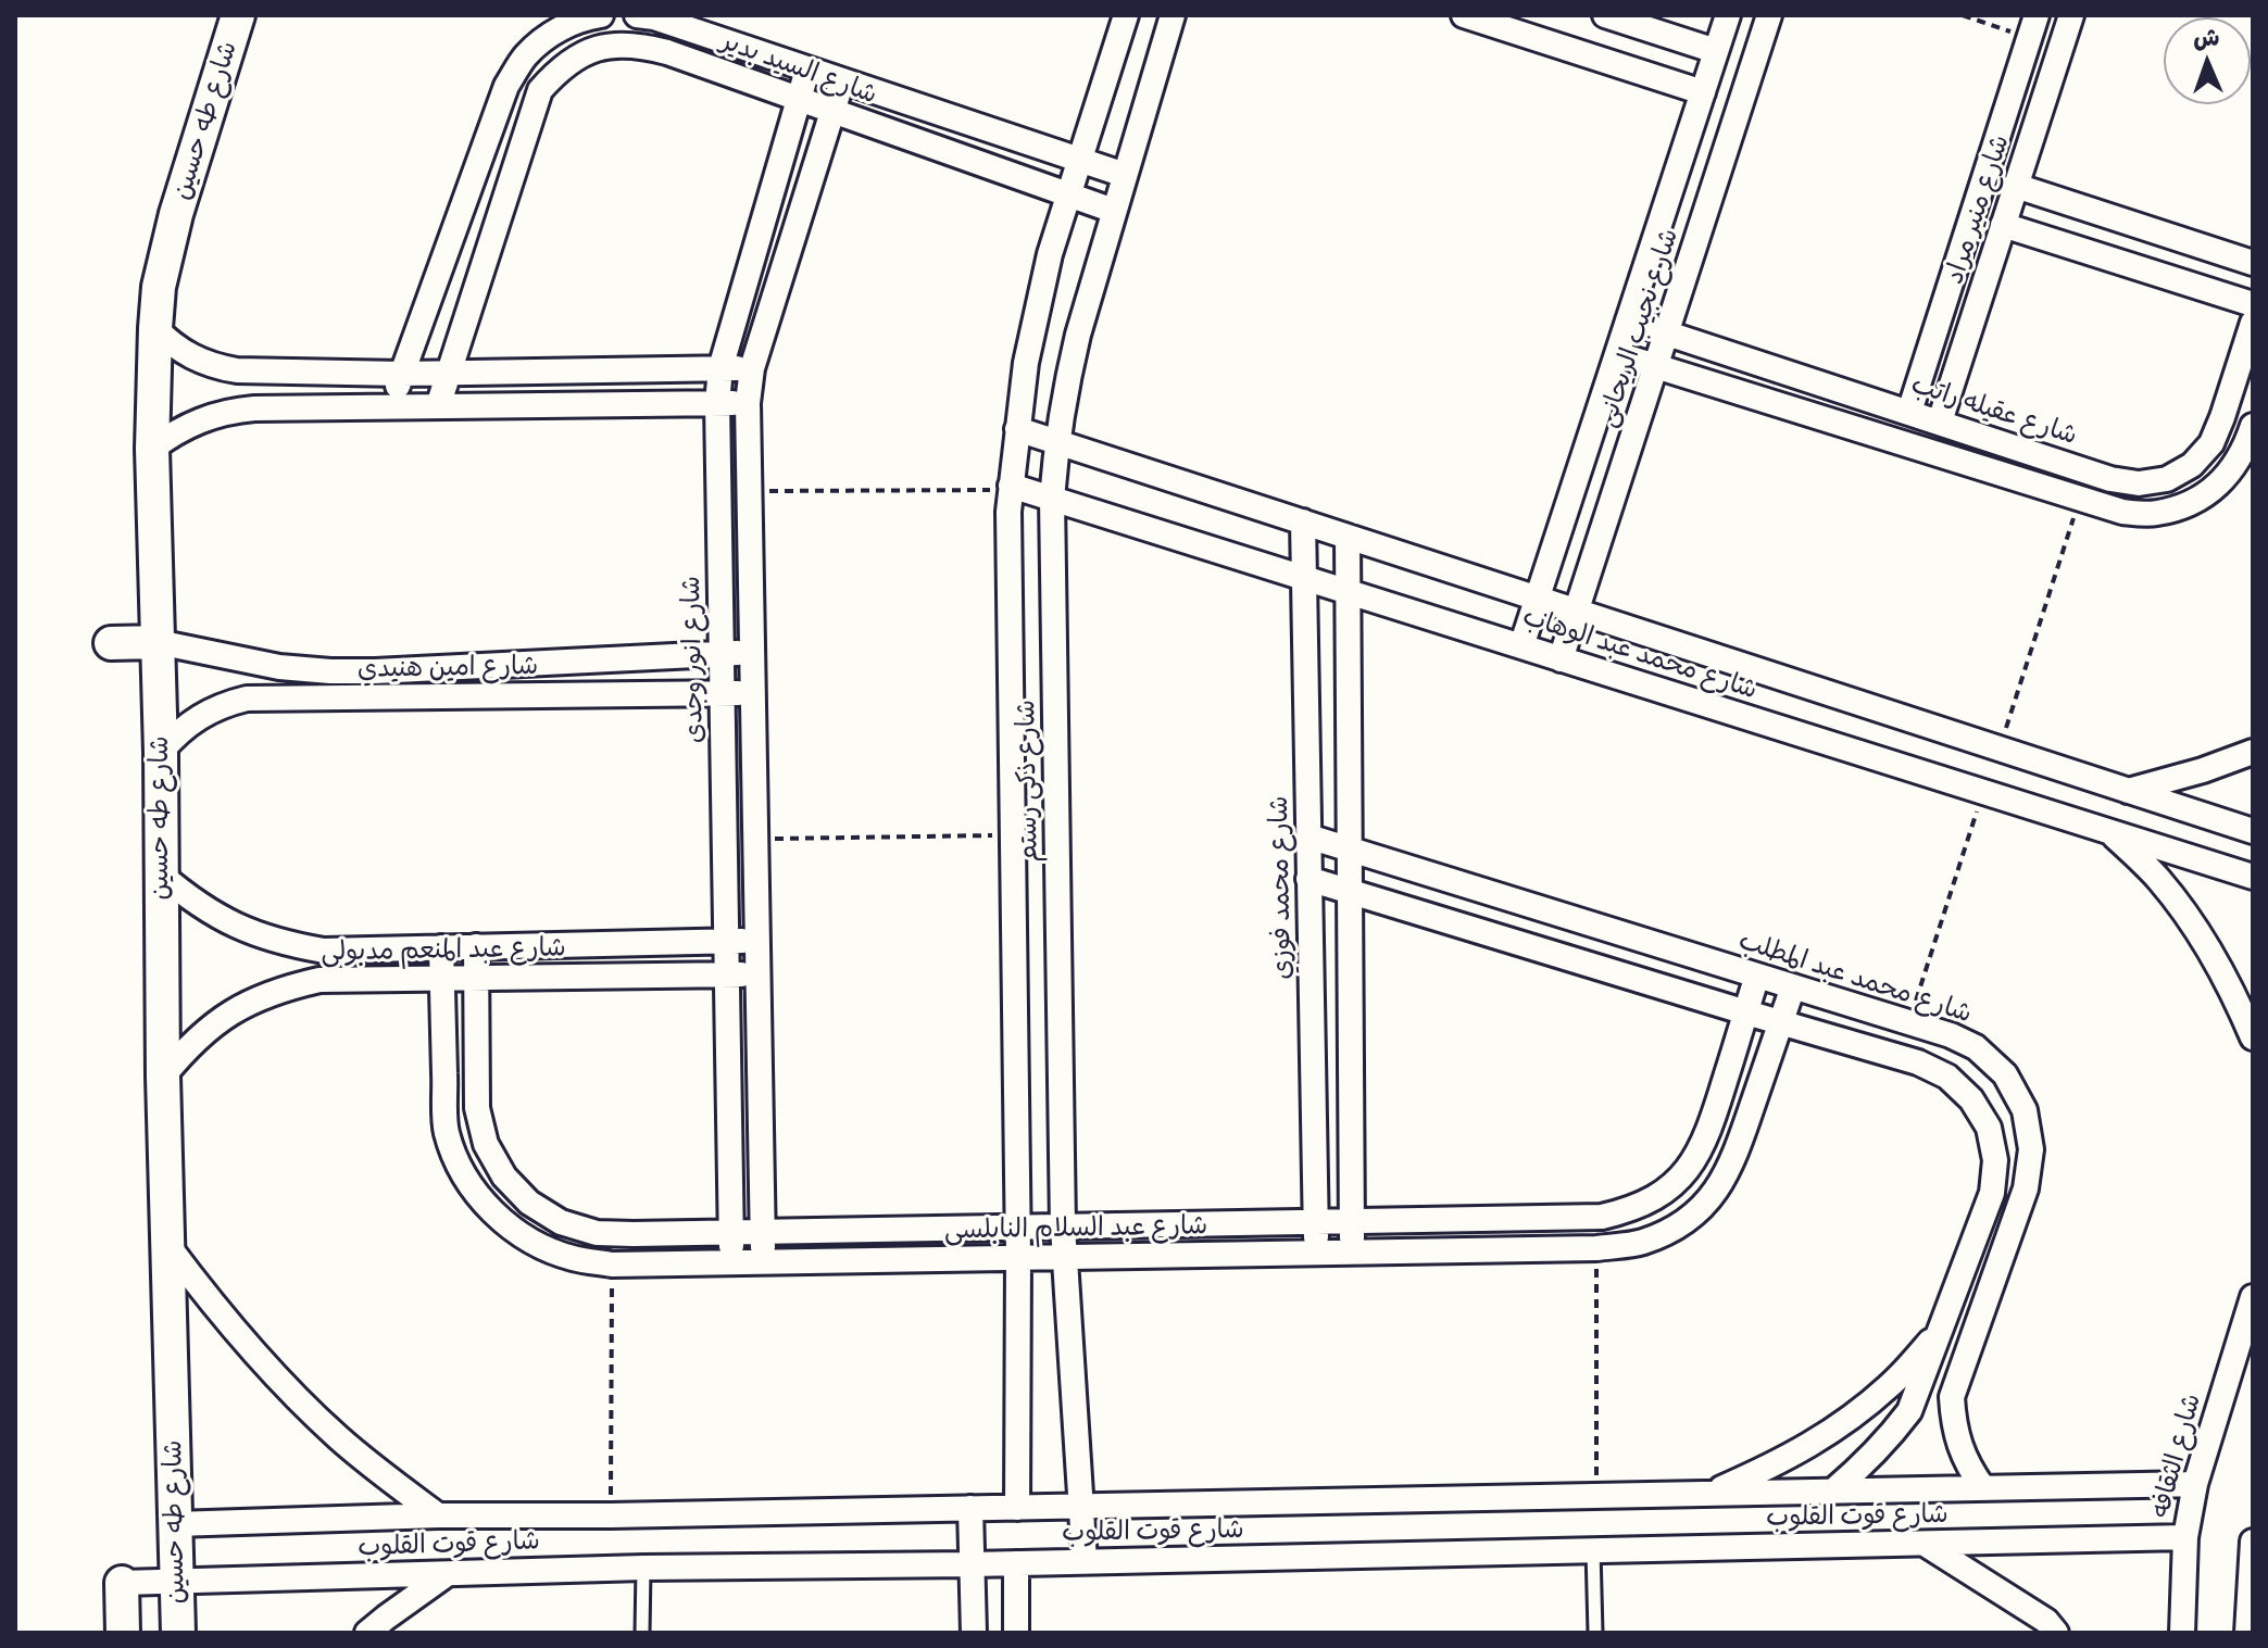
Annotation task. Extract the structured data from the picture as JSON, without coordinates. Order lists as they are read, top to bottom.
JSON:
{
  "streets": {
    "street": [
      "شارع السيد بدير",
      "شارع طه حسين",
      "شارع منير مراد",
      "شارع نجيب الريحانى",
      "شارع عقيله راتب",
      "شارع محمد عبد الوهاب",
      "شارع انور وجدى",
      "شارع امين هنيدي",
      "شارع ذكى رستم",
      "شارع محمد فوزي",
      "شارع عبد المنعم مدبولى",
      "شارع محمد عبد المطلب",
      "شارع عبد السلام النابلسى",
      "شارع الثقافه",
      "شارع قوت القلوب"
    ]
  },
  "crossings": [
    ["شارع السيد بدير", "شارع انور وجدى"],
    ["شارع السيد بدير", "شارع ذكى رستم"],
    ["شارع طه حسين", "شارع امين هنيدي"],
    ["شارع طه حسين", "شارع عبد المنعم مدبولى"],
    ["شارع طه حسين", "شارع قوت القلوب"],
    ["شارع منير مراد", "شارع عقيله راتب"],
    ["شارع نجيب الريحانى", "شارع عقيله راتب"],
    ["شارع نجيب الريحانى", "شارع محمد عبد الوهاب"],
    ["شارع محمد عبد الوهاب", "شارع ذكى رستم"],
    ["شارع محمد عبد الوهاب", "شارع محمد فوزي"],
    ["شارع انور وجدى", "شارع امين هنيدي"],
    ["شارع انور وجدى", "شارع عبد المنعم مدبولى"],
    ["شارع انور وجدى", "شارع عبد السلام النابلسى"],
    ["شارع ذكى رستم", "شارع عبد السلام النابلسى"],
    ["شارع ذكى رستم", "شارع قوت القلوب"],
    ["شارع محمد فوزي", "شارع محمد عبد المطلب"],
    ["شارع محمد فوزي", "شارع عبد السلام النابلسى"],
    ["شارع عبد المنعم مدبولى", "شارع عبد السلام النابلسى"],
    ["شارع محمد عبد المطلب", "شارع عبد السلام النابلسى"],
    ["شارع محمد عبد المطلب", "شارع قوت القلوب"],
    ["شارع الثقافه", "شارع قوت القلوب"]
  ],
  "north": "top"
}
